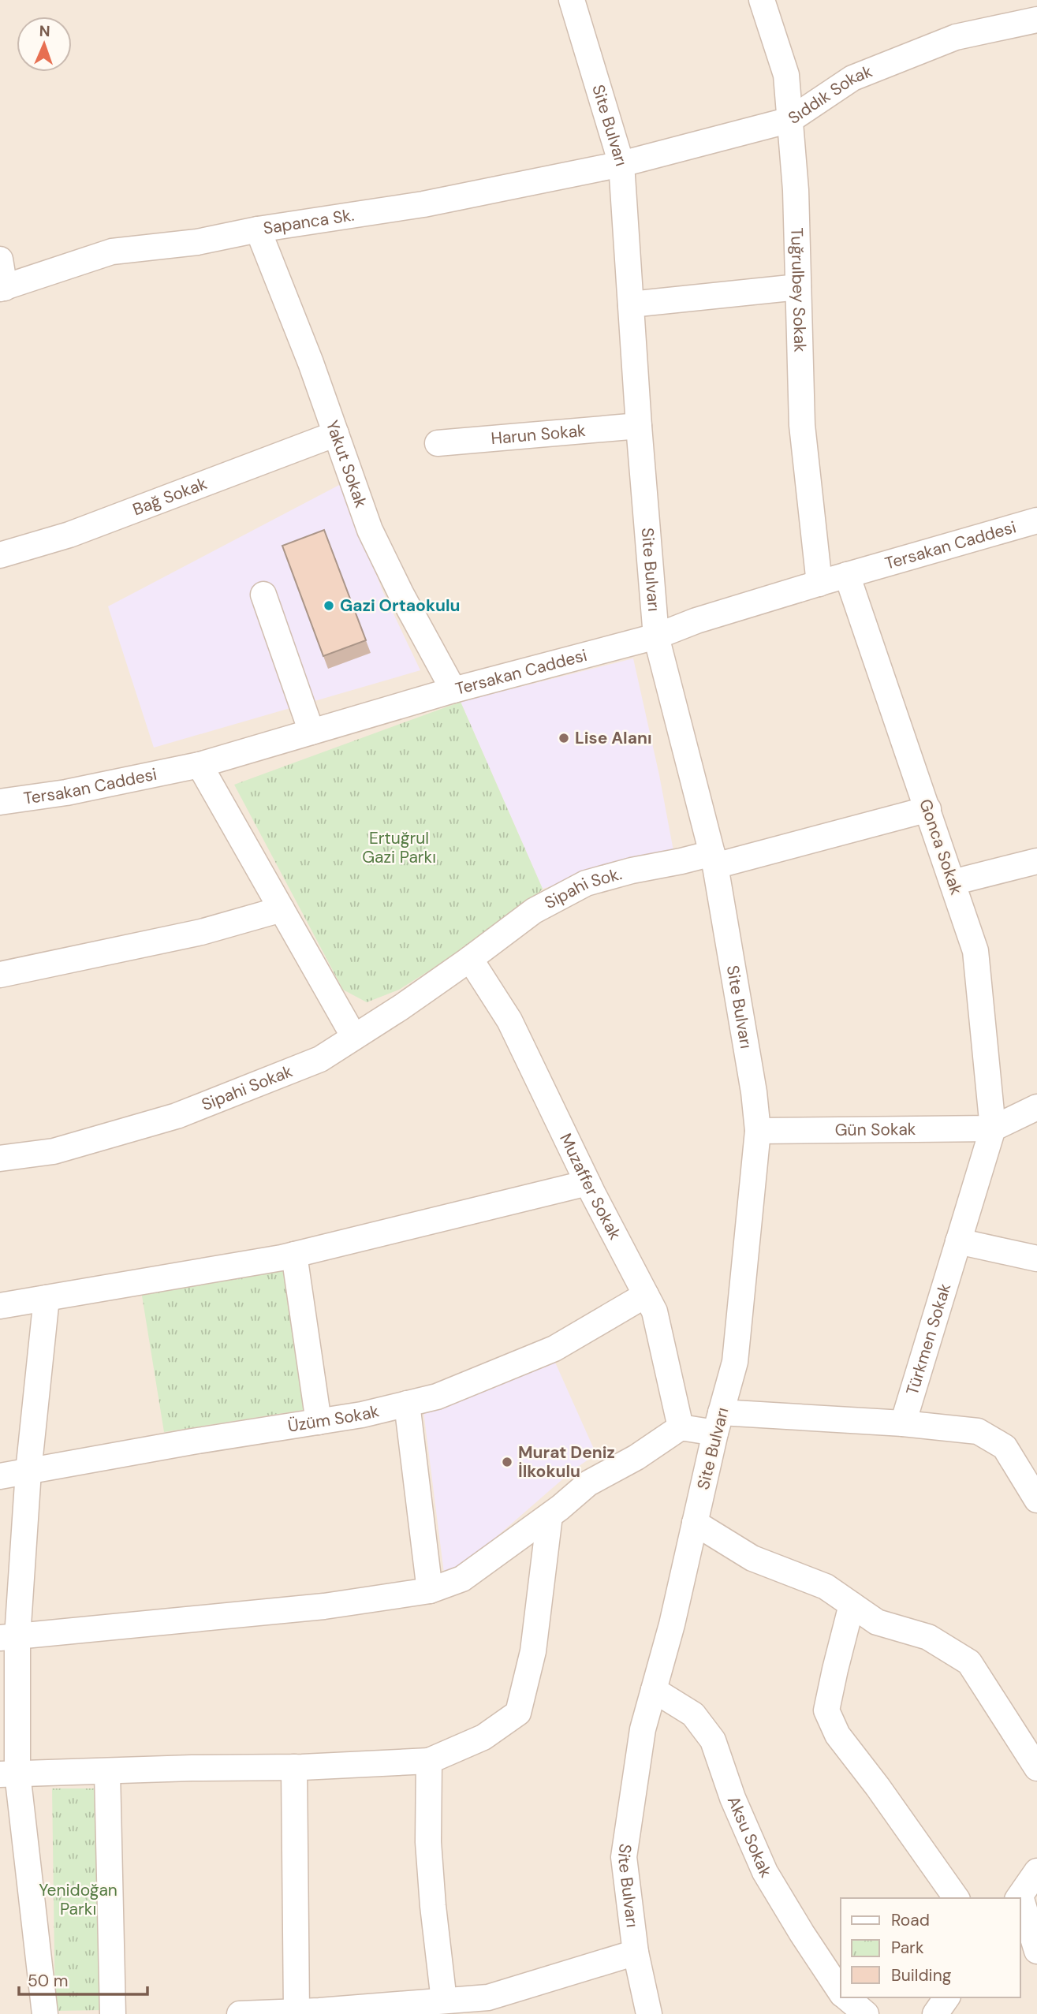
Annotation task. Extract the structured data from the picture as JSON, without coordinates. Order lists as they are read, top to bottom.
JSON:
{
  "streets": {
    "street": [
      "Sıddık Sokak",
      "Site Bulvarı",
      "Sapanca Sk.",
      "Tuğrulbey Sokak",
      "Harun Sokak",
      "Yakut Sokak",
      "Bağ Sokak",
      "Tersakan Caddesi",
      "Gonca Sokak",
      "Sipahi Sok.",
      "Sipahi Sokak",
      "Gün Sokak",
      "Muzaffer Sokak",
      "Türkmen Sokak",
      "Üzüm Sokak",
      "Aksu Sokak"
    ]
  },
  "crossings": [
    ["Sıddık Sokak", "Site Bulvarı"],
    ["Sıddık Sokak", "Sapanca Sk."],
    ["Sıddık Sokak", "Tuğrulbey Sokak"],
    ["Site Bulvarı", "Sapanca Sk."],
    ["Site Bulvarı", "Harun Sokak"],
    ["Site Bulvarı", "Tersakan Caddesi"],
    ["Site Bulvarı", "Sipahi Sok."],
    ["Site Bulvarı", "Gün Sokak"],
    ["Site Bulvarı", "Aksu Sokak"],
    ["Sapanca Sk.", "Yakut Sokak"],
    ["Tuğrulbey Sokak", "Tersakan Caddesi"],
    ["Yakut Sokak", "Bağ Sokak"],
    ["Yakut Sokak", "Tersakan Caddesi"],
    ["Tersakan Caddesi", "Gonca Sokak"],
    ["Gonca Sokak", "Sipahi Sok."],
    ["Gonca Sokak", "Gün Sokak"],
    ["Gonca Sokak", "Türkmen Sokak"],
    ["Sipahi Sok.", "Sipahi Sokak"],
    ["Sipahi Sok.", "Muzaffer Sokak"],
    ["Sipahi Sokak", "Muzaffer Sokak"],
    ["Gün Sokak", "Türkmen Sokak"],
    ["Muzaffer Sokak", "Üzüm Sokak"]
  ],
  "parks": ["Ertuğrul Gazi Parkı", "Yenidoğan Parkı"],
  "places": ["Gazi Ortaokulu", "Lise Alanı", "Murat Deniz İlkokulu"],
  "legend": ["Road", "Park", "Building"],
  "scale_bar": "50 m",
  "north": "top"
}
